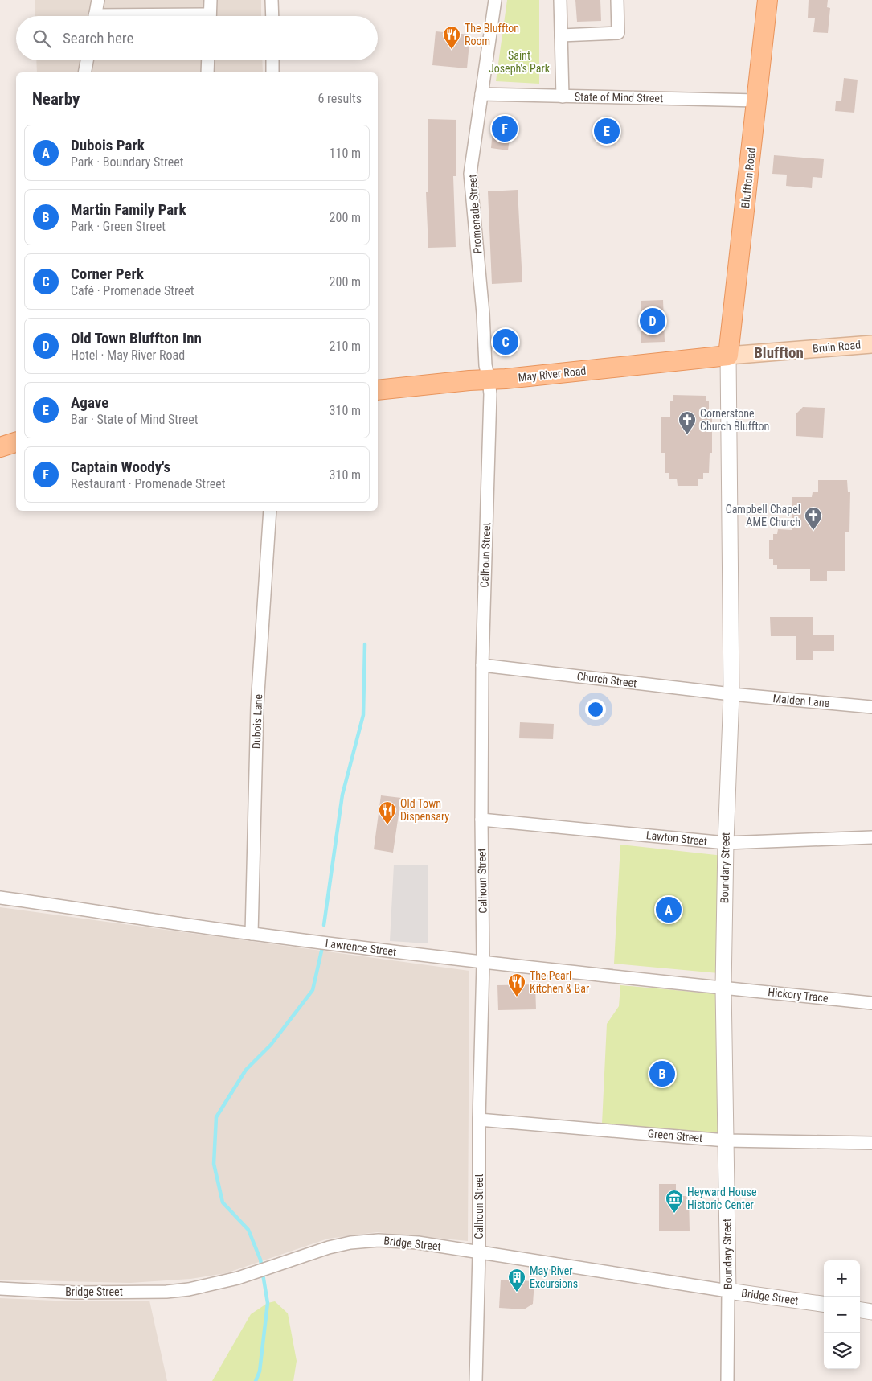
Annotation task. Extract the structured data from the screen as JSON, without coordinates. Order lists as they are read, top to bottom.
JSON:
{
  "streets": {
    "main road": ["Bluffton Road", "Bruin Road", "May River Road"],
    "street": [
      "State of Mind Street",
      "Promenade Street",
      "Calhoun Street",
      "Church Street",
      "Maiden Lane",
      "Dubois Lane",
      "Lawton Street",
      "Boundary Street",
      "Lawrence Street",
      "Hickory Trace",
      "Green Street",
      "Bridge Street"
    ]
  },
  "crossings": [
    ["State of Mind Street", "Bluffton Road"],
    ["State of Mind Street", "Promenade Street"],
    ["Bluffton Road", "Bruin Road"],
    ["Bluffton Road", "May River Road"],
    ["Bluffton Road", "Boundary Street"],
    ["Promenade Street", "May River Road"],
    ["Promenade Street", "Calhoun Street"],
    ["Bruin Road", "May River Road"],
    ["Bruin Road", "Boundary Street"],
    ["May River Road", "Calhoun Street"],
    ["May River Road", "Boundary Street"],
    ["Calhoun Street", "Church Street"],
    ["Calhoun Street", "Lawton Street"],
    ["Calhoun Street", "Lawrence Street"],
    ["Calhoun Street", "Green Street"],
    ["Calhoun Street", "Bridge Street"],
    ["Church Street", "Maiden Lane"],
    ["Church Street", "Boundary Street"],
    ["Maiden Lane", "Boundary Street"],
    ["Dubois Lane", "Lawrence Street"],
    ["Lawton Street", "Boundary Street"],
    ["Boundary Street", "Lawrence Street"],
    ["Boundary Street", "Hickory Trace"],
    ["Boundary Street", "Green Street"],
    ["Boundary Street", "Bridge Street"],
    ["Lawrence Street", "Hickory Trace"]
  ],
  "districts": ["Bluffton"],
  "parks": ["Saint Joseph's Park"],
  "places": {
    "restaurant": ["The Bluffton Room", "Old Town Dispensary", "The Pearl Kitchen & Bar"],
    "church": ["Cornerstone Church Bluffton", "Campbell Chapel AME Church"],
    "museum": ["Heyward House Historic Center"],
    "building": ["May River Excursions"]
  },
  "page": {
    "search": "Search here",
    "heading": ["Nearby", "6 results"],
    "pins": [
      "F",
      "E",
      "D",
      "C",
      "A",
      "B"
    ],
    "list": [
      {
        "mark": "A",
        "name": "Dubois Park",
        "note": "Park · Boundary Street",
        "value": "110 m"
      },
      {
        "mark": "B",
        "name": "Martin Family Park",
        "note": "Park · Green Street",
        "value": "200 m"
      },
      {
        "mark": "C",
        "name": "Corner Perk",
        "note": "Café · Promenade Street",
        "value": "200 m"
      },
      {
        "mark": "D",
        "name": "Old Town Bluffton Inn",
        "note": "Hotel · May River Road",
        "value": "210 m"
      },
      {
        "mark": "E",
        "name": "Agave",
        "note": "Bar · State of Mind Street",
        "value": "310 m"
      },
      {
        "mark": "F",
        "name": "Captain Woody's",
        "note": "Restaurant · Promenade Street",
        "value": "310 m"
      }
    ],
    "map_buttons": ["+", "−"]
  }
}
